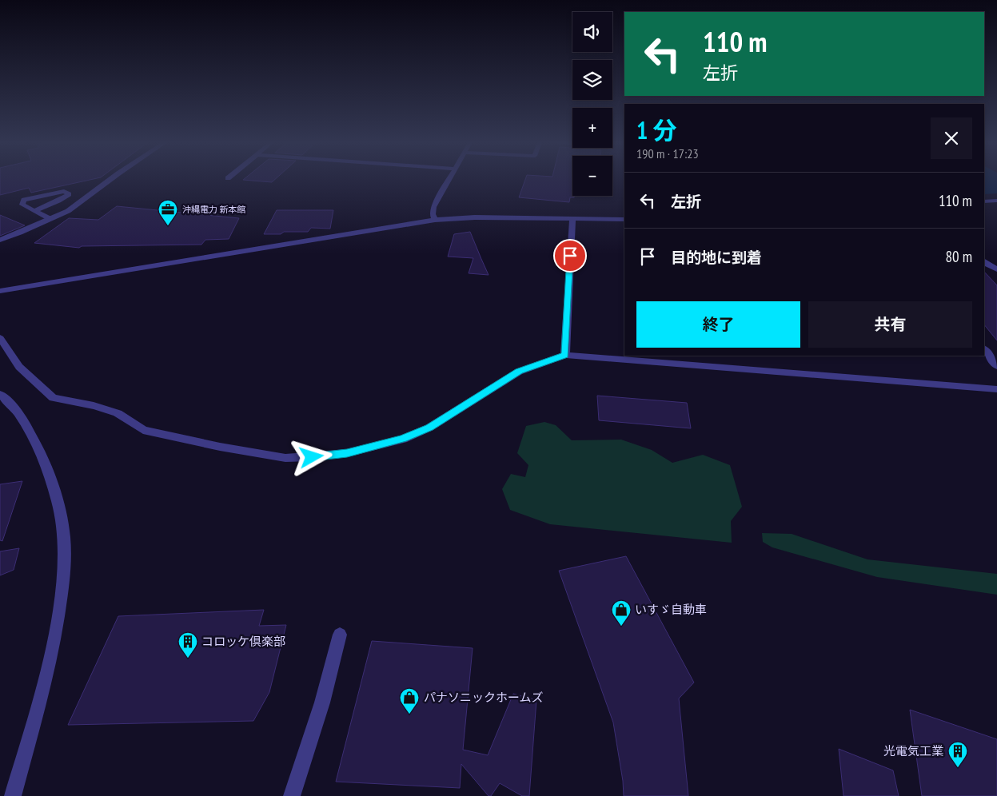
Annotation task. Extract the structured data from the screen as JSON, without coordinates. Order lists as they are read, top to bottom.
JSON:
{
  "places": {
    "office": ["沖縄電力 新本館"],
    "shop": ["いすゞ自動車", "パナソニックホームズ"],
    "building": ["コロッケ倶楽部", "光電気工業"]
  },
  "page": {
    "map_buttons": ["+", "−"],
    "turn": ["110 m", "左折"],
    "heading": ["1 分", "190 m · 17:23"],
    "list": [
      {
        "name": "左折",
        "value": "110 m"
      },
      {
        "name": "目的地に到着",
        "value": "80 m"
      }
    ],
    "buttons": ["終了", "共有"]
  }
}
